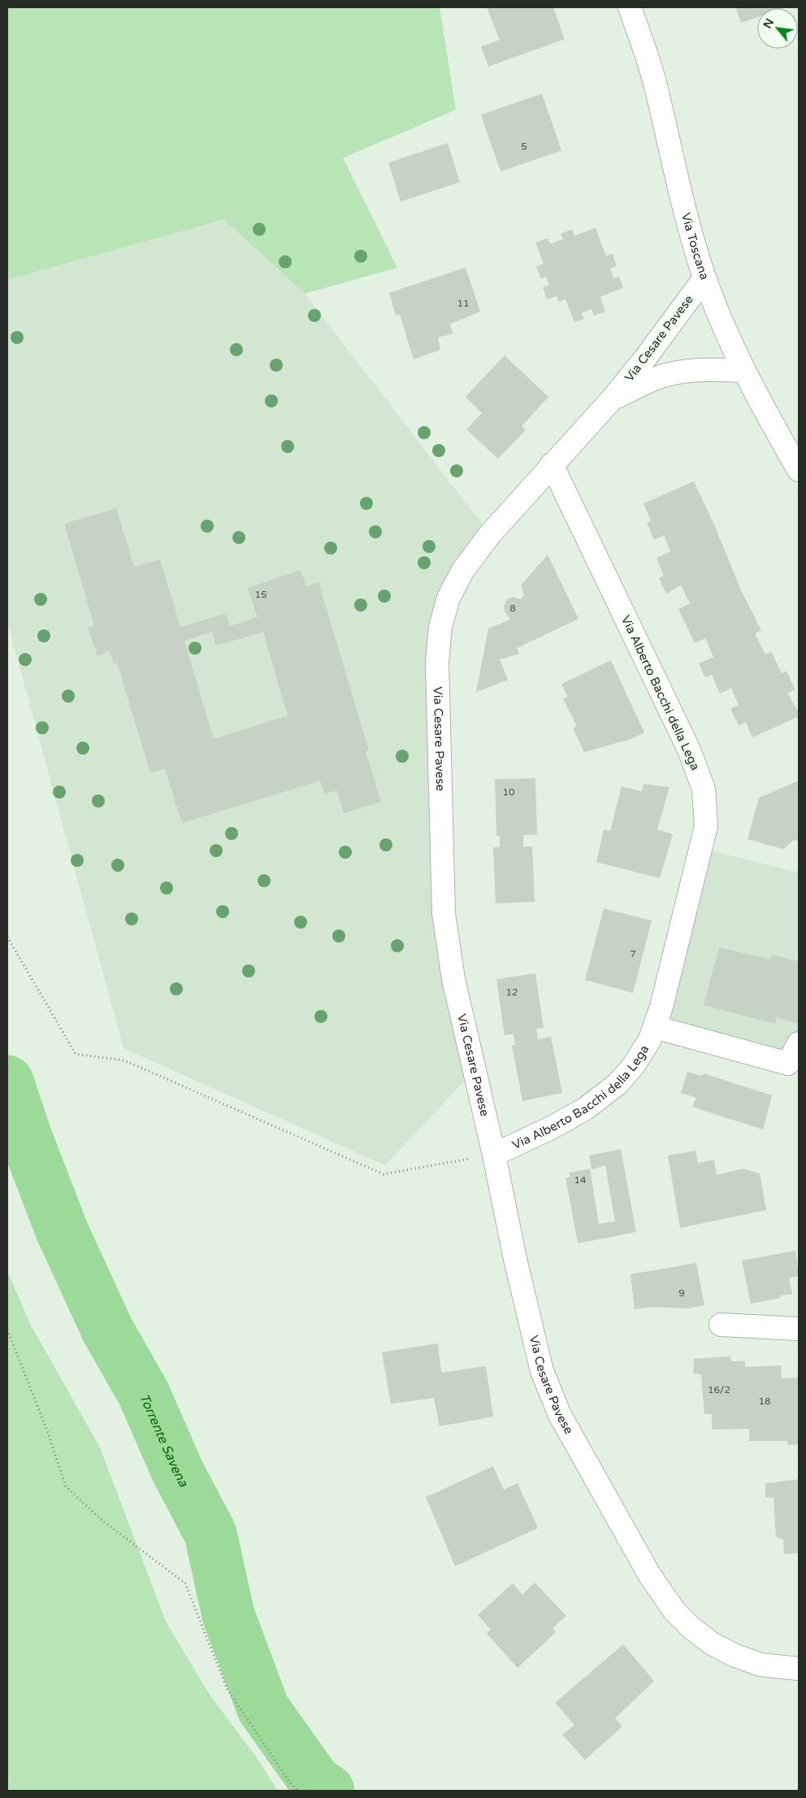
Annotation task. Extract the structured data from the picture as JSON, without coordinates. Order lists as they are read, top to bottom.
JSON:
{
  "streets": {
    "street": ["Via Toscana", "Via Cesare Pavese", "Via Alberto Bacchi della Lega"]
  },
  "crossings": [
    ["Via Toscana", "Via Cesare Pavese"],
    ["Via Cesare Pavese", "Via Alberto Bacchi della Lega"]
  ],
  "water": ["Torrente Savena"],
  "house_numbers": [
    "5",
    "11",
    "15",
    "8",
    "10",
    "7",
    "12",
    "14",
    "9",
    "16/2",
    "18"
  ],
  "north": "top left"
}
